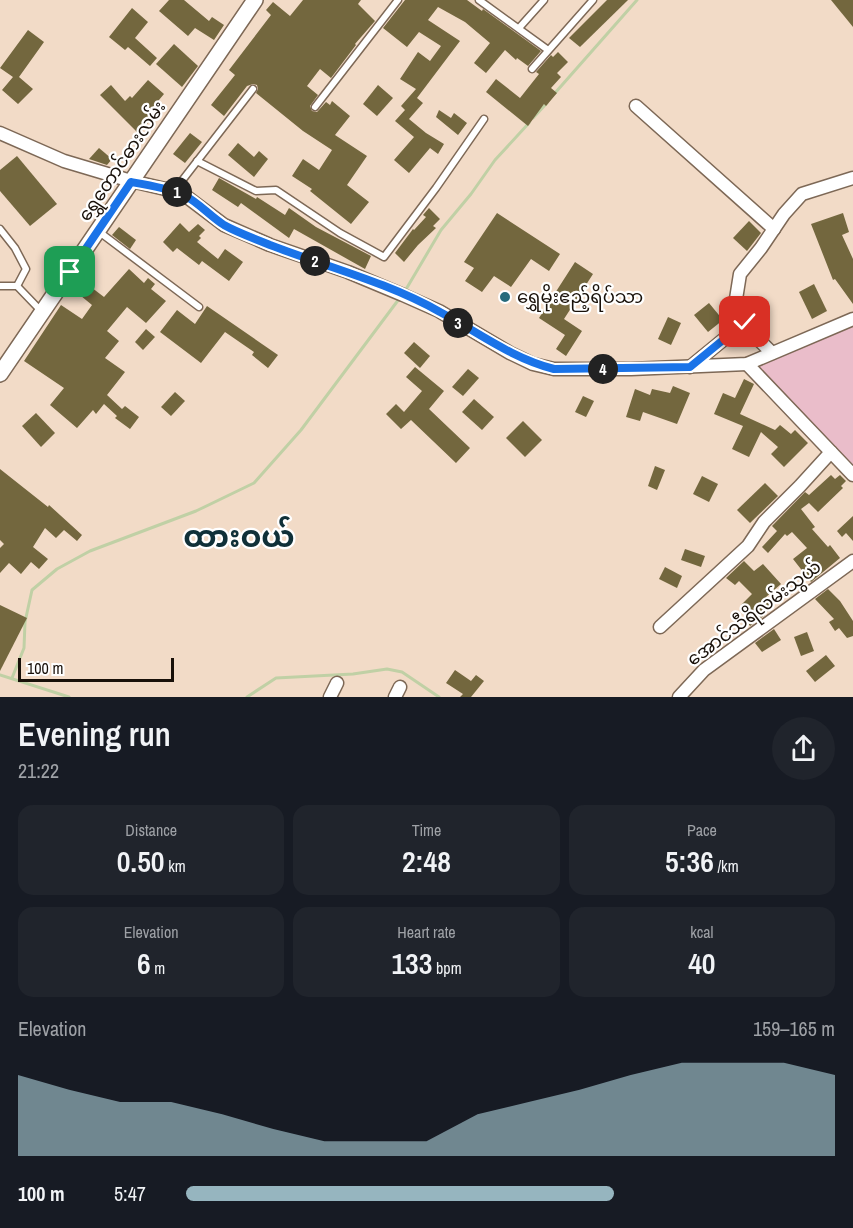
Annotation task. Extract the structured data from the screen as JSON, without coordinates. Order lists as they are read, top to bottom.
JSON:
{
  "streets": {
    "street": ["ရွှေတောင်ဓားလမ်း", "အောင်သီရိလမ်းသွယ်"]
  },
  "districts": ["ထားဝယ်"],
  "places": ["ရွှေမိုးဧည့်ရိပ်သာ"],
  "scale_bar": "100 m",
  "page": {
    "pins": [
      "1",
      "2",
      "3",
      "4"
    ],
    "scale": "100 m",
    "heading": ["Evening run", "21:22"],
    "stats": [
      ["Distance", "0.50 km"],
      ["Time", "2:48"],
      ["Pace", "5:36 /km"],
      ["Elevation", "6 m"],
      ["Heart rate", "133 bpm"],
      ["kcal", "40"]
    ],
    "chart": ["Elevation", "159–165 m"],
    "list": [
      {
        "name": "100 m",
        "note": "5:47"
      }
    ]
  }
}
